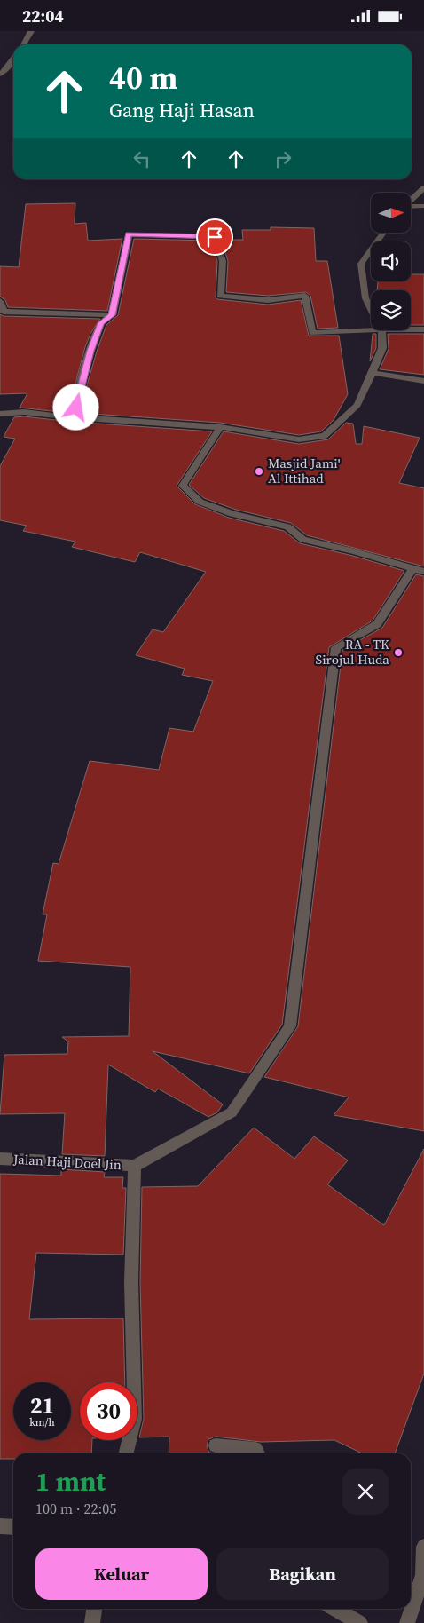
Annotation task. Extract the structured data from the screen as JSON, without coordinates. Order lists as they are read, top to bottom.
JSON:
{
  "streets": {
    "street": ["Jalan Haji Doel Jin"]
  },
  "places": ["Masjid Jami' Al Ittihad", "RA - TK Sirojul Huda"],
  "north": "right",
  "page": {
    "status": "22:04",
    "turn": ["40 m", "Gang Haji Hasan"],
    "speed": "21 km/h",
    "limit": "30",
    "heading": ["1 mnt", "100 m · 22:05"],
    "buttons": ["Keluar", "Bagikan"]
  }
}
